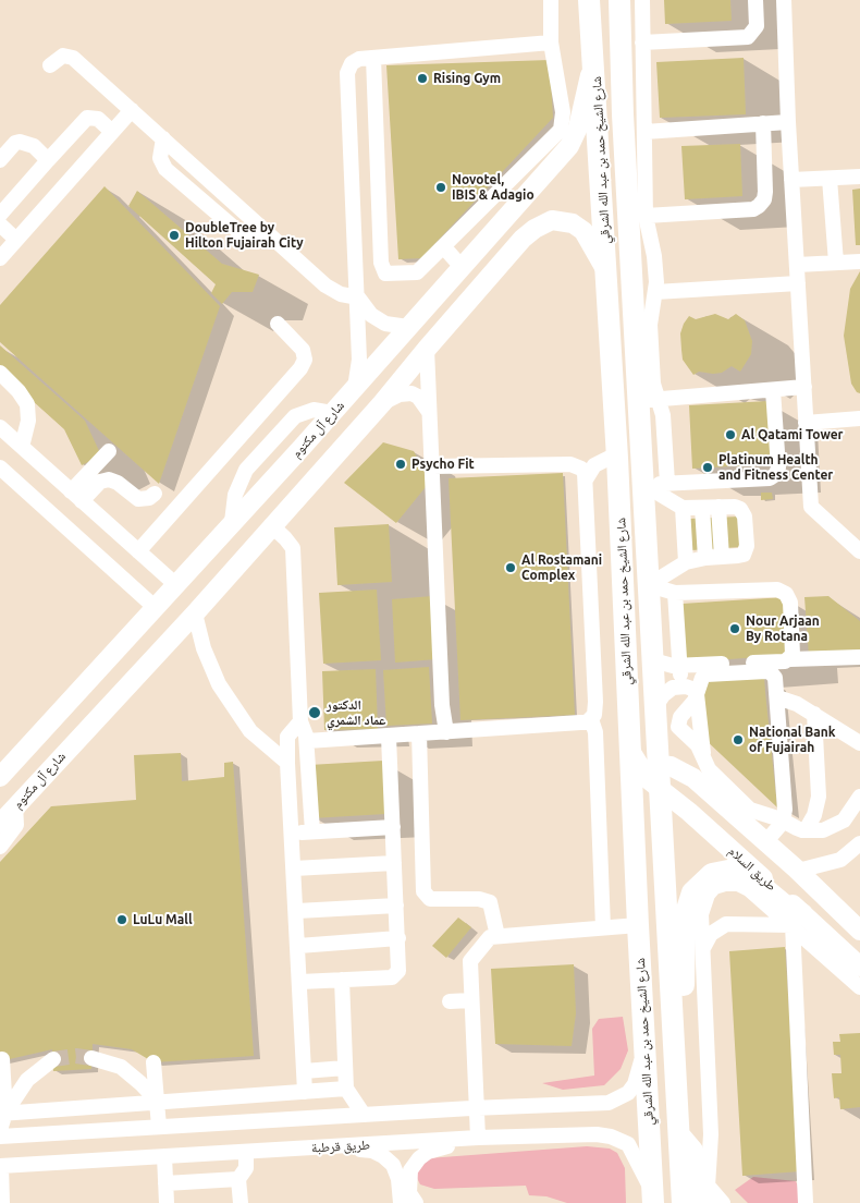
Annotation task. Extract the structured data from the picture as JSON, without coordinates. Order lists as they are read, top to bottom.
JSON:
{
  "streets": {
    "highway": ["شارع الشيخ حمد بن عبد الله الشرقي"],
    "main road": ["شارع آل مكتوم", "طريق السلام"],
    "street": ["طريق قرطبة"]
  },
  "crossings": [
    ["شارع الشيخ حمد بن عبد الله الشرقي", "شارع آل مكتوم"],
    ["شارع الشيخ حمد بن عبد الله الشرقي", "طريق السلام"],
    ["شارع الشيخ حمد بن عبد الله الشرقي", "طريق قرطبة"]
  ],
  "places": [
    "Rising Gym",
    "Novotel, IBIS & Adagio",
    "DoubleTree by Hilton Fujairah City",
    "Al Qatami Tower",
    "Psycho Fit",
    "Platinum Health and Fitness Center",
    "Al Rostamani Complex",
    "Nour Arjaan By Rotana",
    "الدكتور عماد الشمري",
    "National Bank of Fujairah",
    "LuLu Mall"
  ]
}
